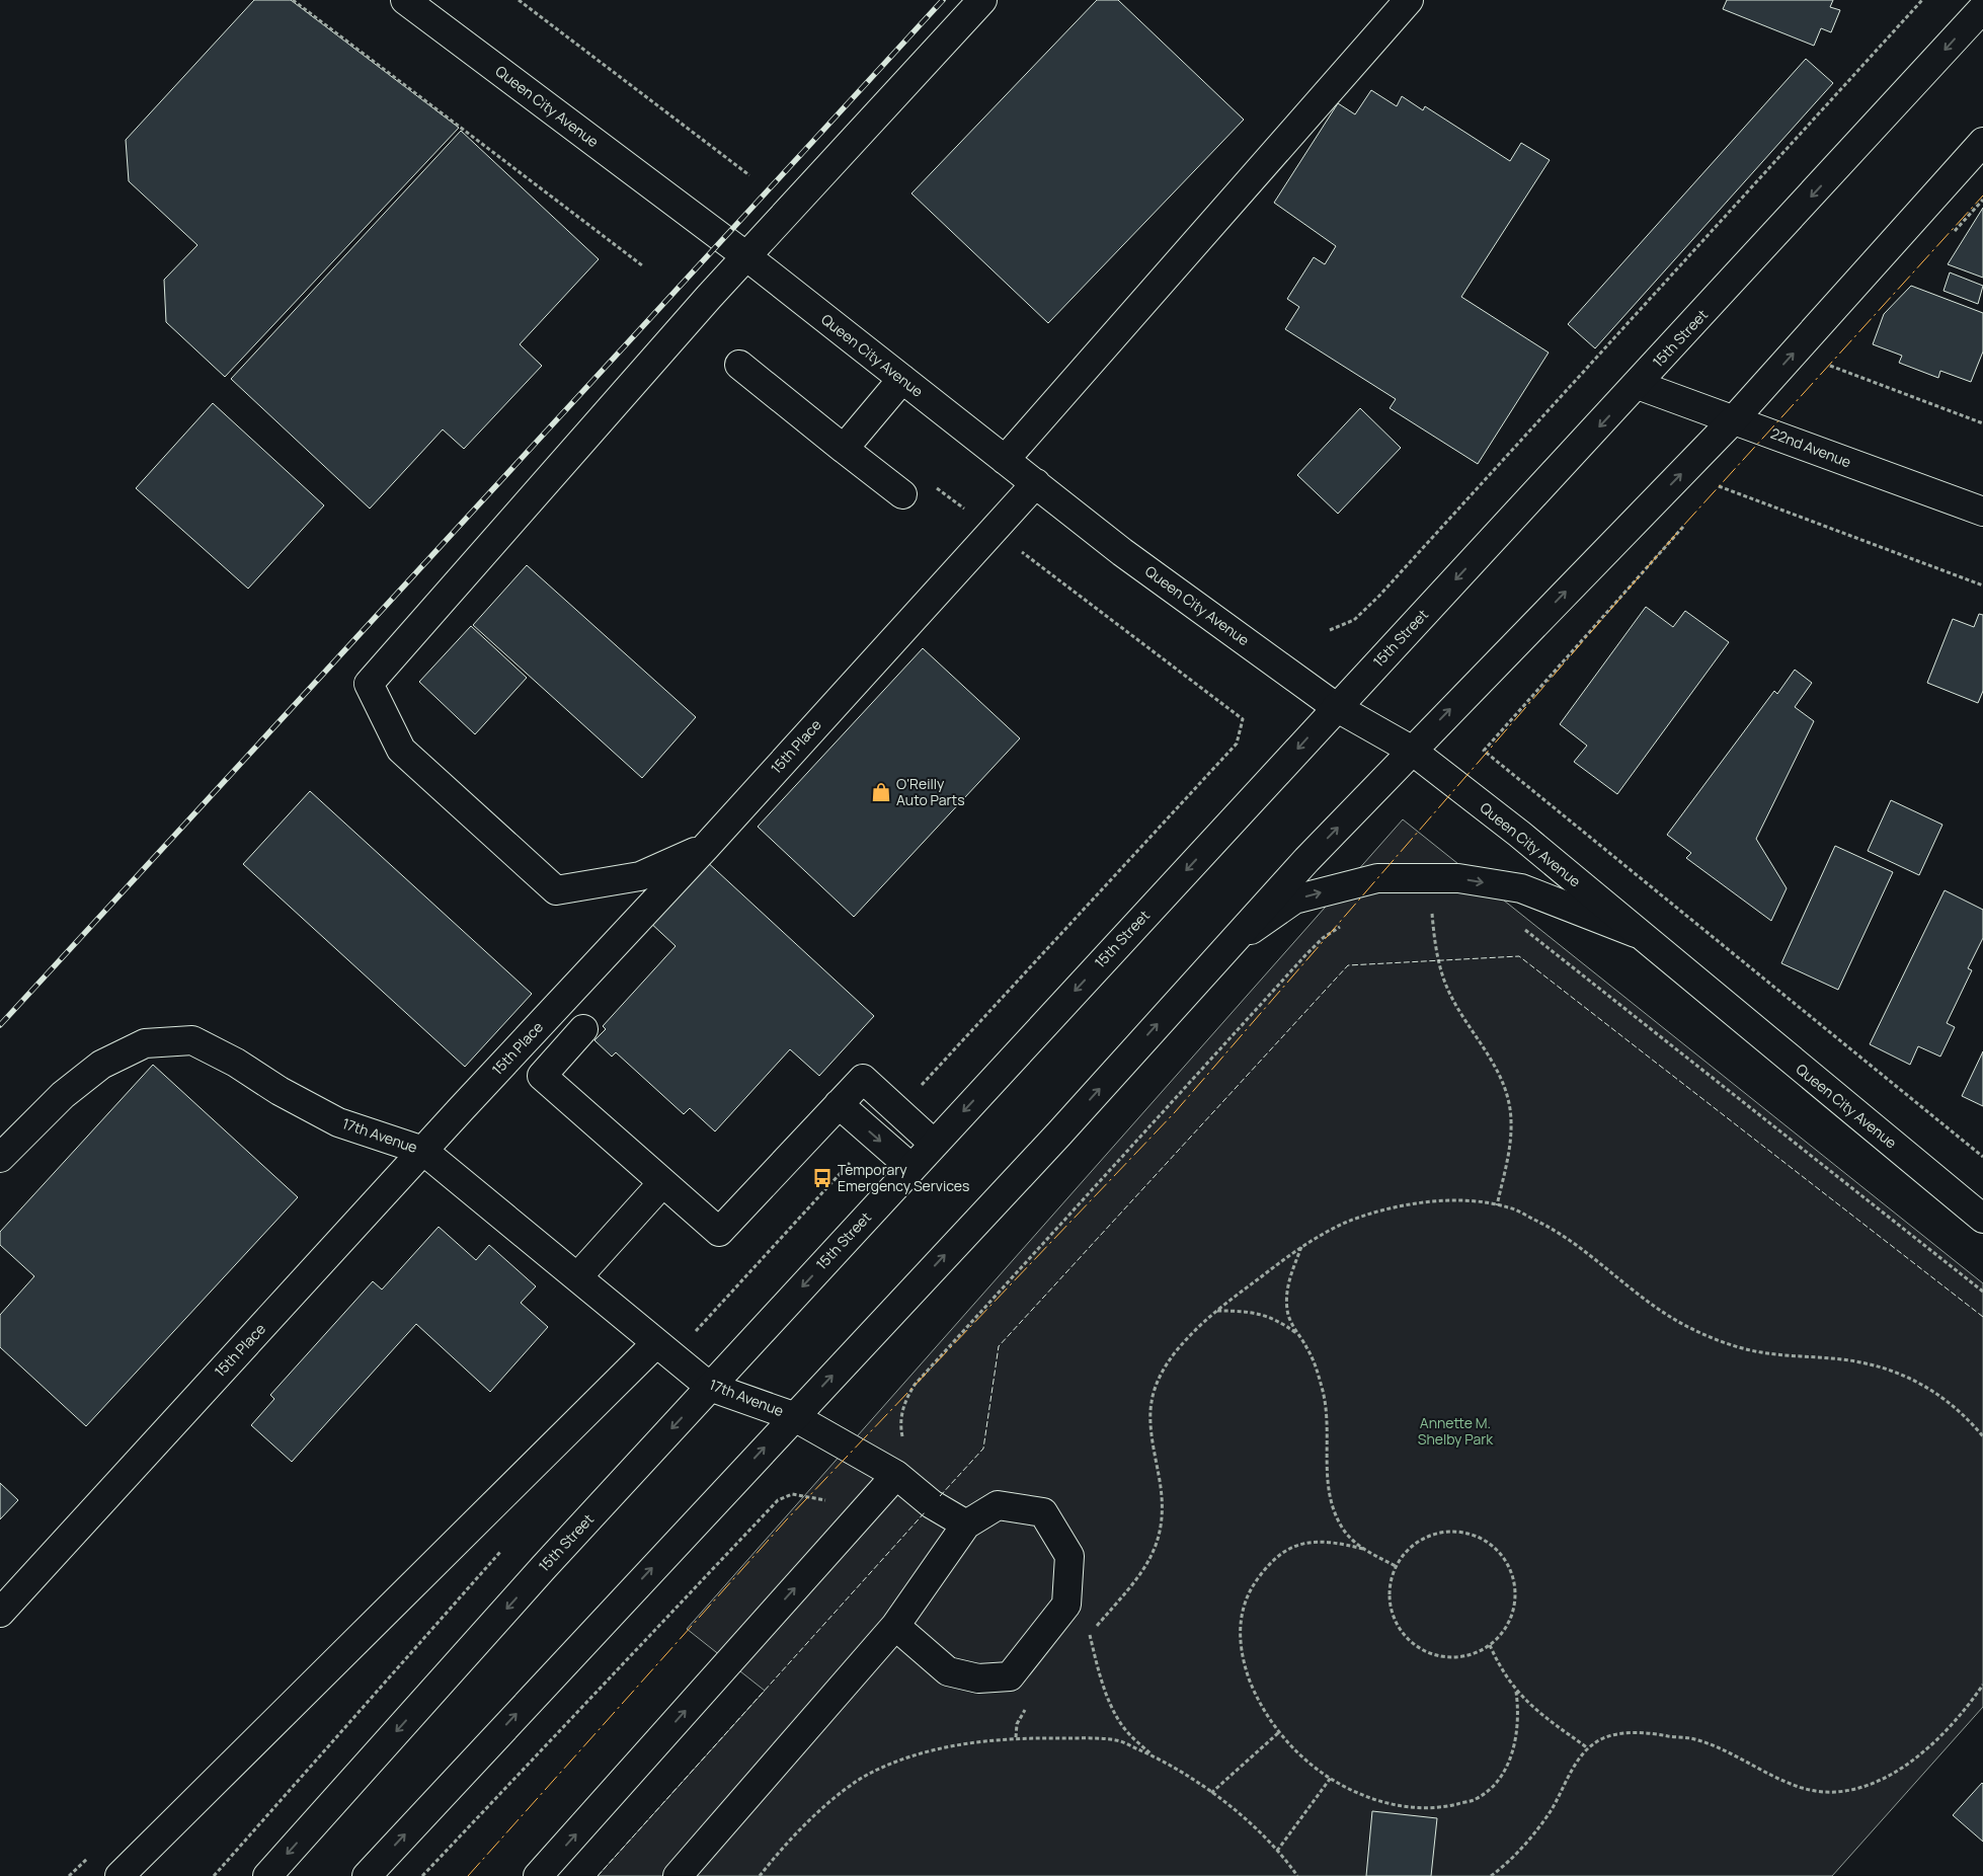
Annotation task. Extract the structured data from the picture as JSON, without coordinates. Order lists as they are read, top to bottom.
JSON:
{
  "streets": {
    "street": [
      "Queen City Avenue",
      "15th Street",
      "22nd Avenue",
      "15th Place",
      "17th Avenue"
    ]
  },
  "crossings": [
    ["Queen City Avenue", "15th Street"],
    ["Queen City Avenue", "15th Place"],
    ["15th Street", "22nd Avenue"],
    ["15th Street", "17th Avenue"],
    ["15th Place", "17th Avenue"]
  ],
  "parks": ["Annette M. Shelby Park"],
  "places": {
    "shop": ["O'Reilly Auto Parts"],
    "bus stop": ["Temporary Emergency Services"]
  }
}
